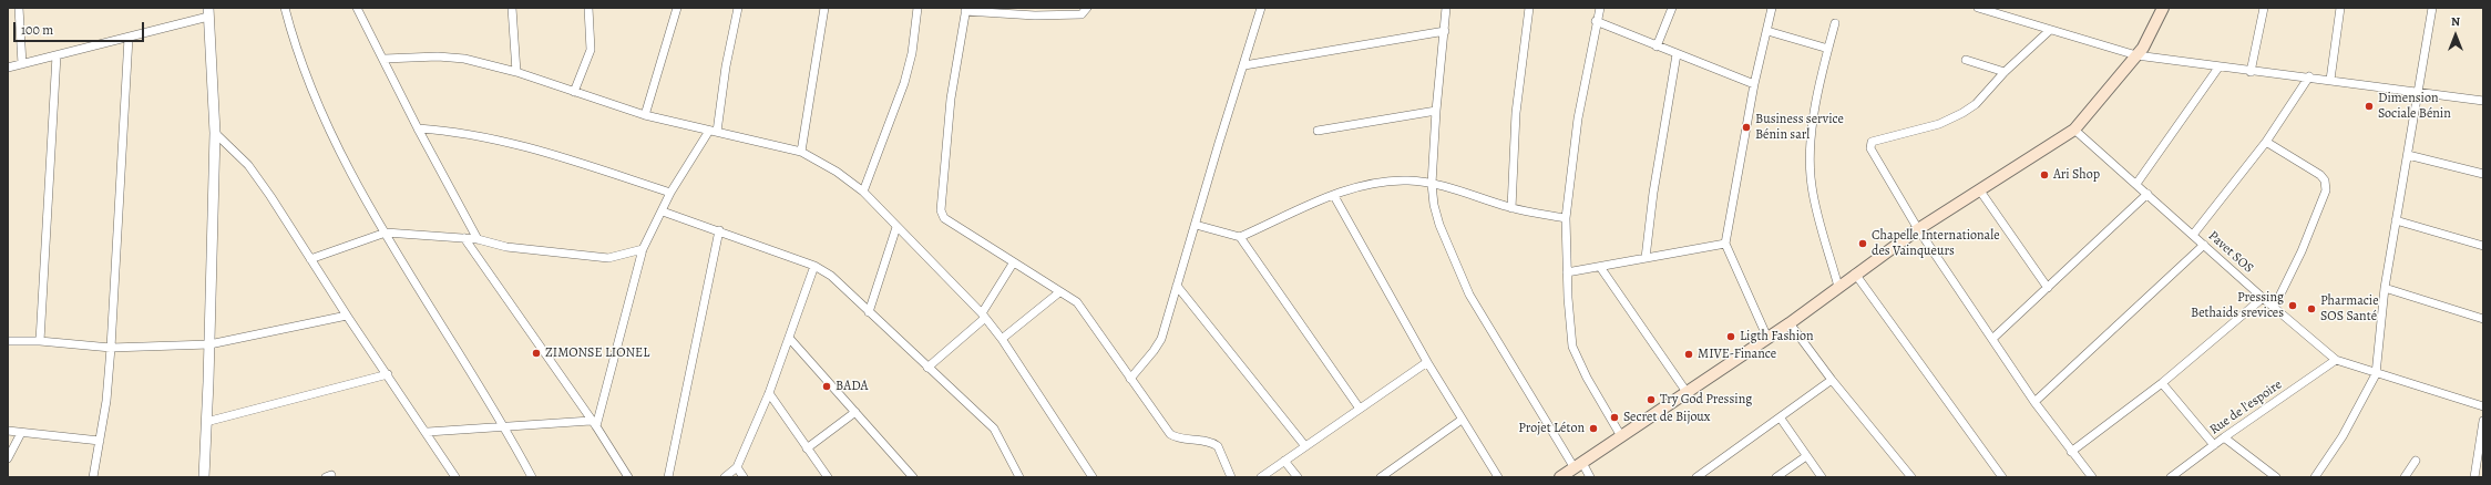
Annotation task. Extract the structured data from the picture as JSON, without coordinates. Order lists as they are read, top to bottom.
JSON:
{
  "streets": {
    "street": ["Pavet SOS", "Rue de l'espoire"]
  },
  "crossings": [
    ["Pavet SOS", "Rue de l'espoire"]
  ],
  "places": [
    "Dimension Sociale Bénin",
    "Business service Bénin sarl",
    "Ari Shop",
    "Chapelle Internationale des Vainqueurs",
    "Pressing Bethaids srevices",
    "Pharmacie SOS Santé",
    "Ligth Fashion",
    "ZIMONSE LIONEL",
    "MIVE-Finance",
    "BADA",
    "Try God Pressing",
    "Secret de Bijoux",
    "Projet Léton"
  ],
  "scale_bar": "100 m",
  "north": "top"
}
